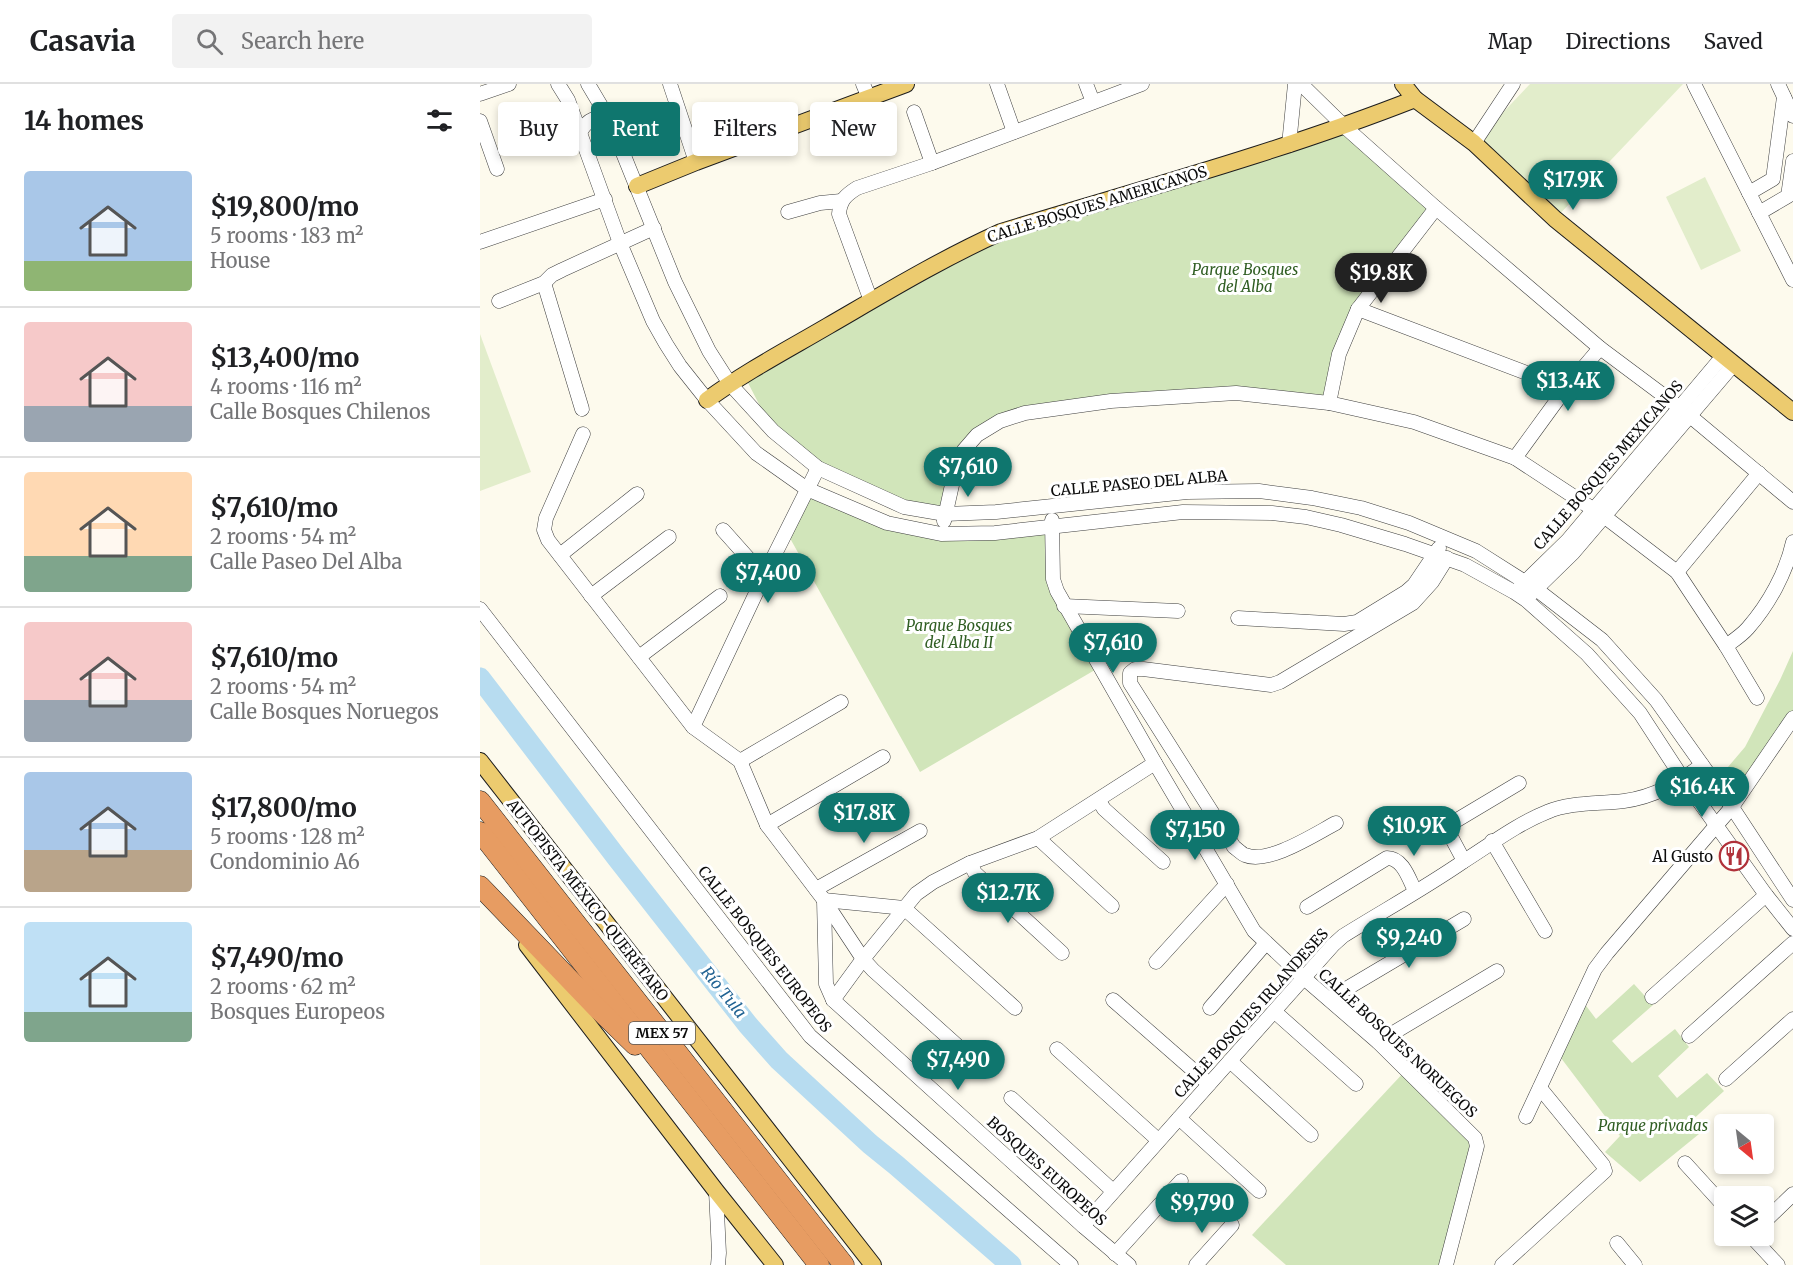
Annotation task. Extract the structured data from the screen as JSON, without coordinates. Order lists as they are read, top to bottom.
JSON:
{
  "streets": {
    "highway": ["MEX 57"],
    "main road": ["CALLE BOSQUES AMERICANOS", "AUTOPISTA MÉXICO-QUERÉTARO"],
    "street": [
      "CALLE BOSQUES MEXICANOS",
      "CALLE PASEO DEL ALBA",
      "CALLE BOSQUES EUROPEOS",
      "CALLE BOSQUES IRLANDESES",
      "CALLE BOSQUES NORUEGOS",
      "BOSQUES EUROPEOS"
    ]
  },
  "crossings": [
    ["CALLE BOSQUES AMERICANOS", "CALLE PASEO DEL ALBA"],
    ["CALLE BOSQUES MEXICANOS", "CALLE PASEO DEL ALBA"],
    ["CALLE PASEO DEL ALBA", "CALLE BOSQUES IRLANDESES"],
    ["CALLE PASEO DEL ALBA", "CALLE BOSQUES NORUEGOS"],
    ["CALLE BOSQUES IRLANDESES", "CALLE BOSQUES NORUEGOS"],
    ["CALLE BOSQUES IRLANDESES", "BOSQUES EUROPEOS"]
  ],
  "water": ["Río Tula"],
  "parks": ["Parque Bosques del Alba", "Parque Bosques del Alba II", "Parque privadas"],
  "places": {
    "restaurant": ["Al Gusto"]
  },
  "north": "bottom right",
  "page": {
    "header": "Casavia",
    "search": "Search here",
    "nav": ["Map", "Directions", "Saved"],
    "heading": "14 homes",
    "chip": [
      "Buy",
      "Rent",
      "Filters",
      "New"
    ],
    "list": [
      {
        "name": "$19,800/mo",
        "note": "5 rooms · 183 m² · House"
      },
      {
        "name": "$13,400/mo",
        "note": "4 rooms · 116 m² · Calle Bosques Chilenos"
      },
      {
        "name": "$7,610/mo",
        "note": "2 rooms · 54 m² · Calle Paseo Del Alba"
      },
      {
        "name": "$7,610/mo",
        "note": "2 rooms · 54 m² · Calle Bosques Noruegos"
      },
      {
        "name": "$17,800/mo",
        "note": "5 rooms · 128 m² · Condominio A6"
      },
      {
        "name": "$7,490/mo",
        "note": "2 rooms · 62 m² · Bosques Europeos"
      }
    ],
    "price": [
      "$17.9K",
      "$19.8K",
      "$13.4K",
      "$7,610",
      "$7,400",
      "$7,610",
      "$16.4K",
      "$17.8K",
      "$10.9K",
      "$7,150",
      "$12.7K",
      "$9,240",
      "$7,490",
      "$9,790"
    ]
  }
}
